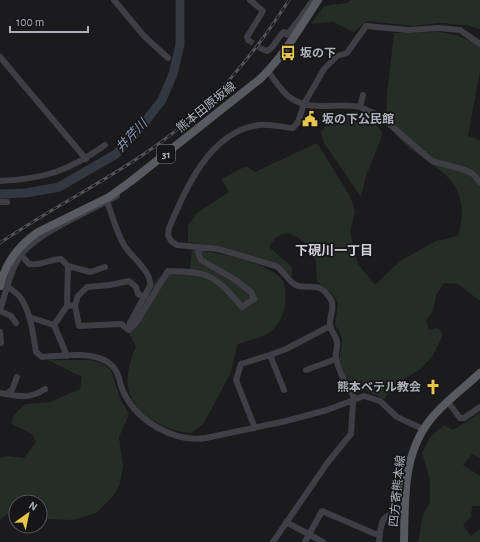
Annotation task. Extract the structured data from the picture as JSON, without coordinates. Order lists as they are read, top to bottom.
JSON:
{
  "streets": {
    "main road": ["熊本田原坂線", "31", "四方寄熊本線"]
  },
  "districts": ["下硯川一丁目"],
  "water": ["井芹川"],
  "places": {
    "bus stop": ["坂の下"],
    "public building": ["坂の下公民館"],
    "church": ["熊本ベテル教会"]
  },
  "scale_bar": "100 m",
  "north": "top right"
}
